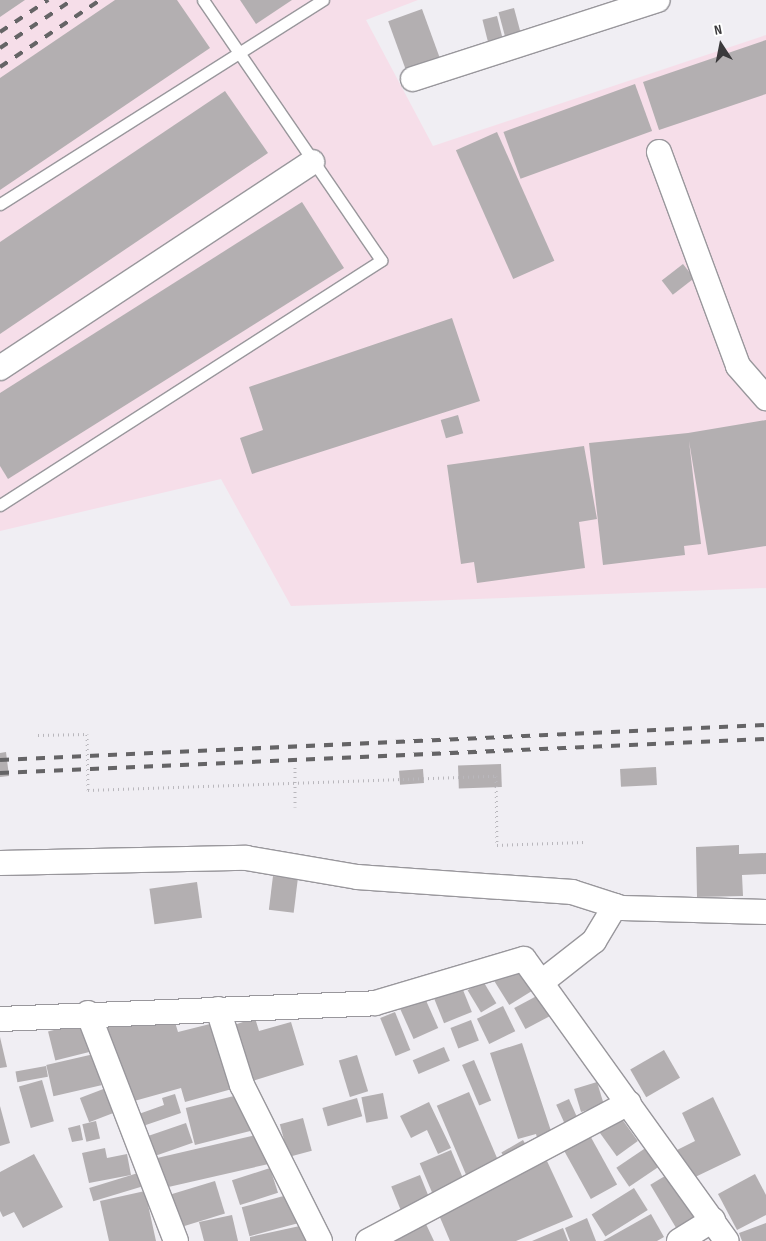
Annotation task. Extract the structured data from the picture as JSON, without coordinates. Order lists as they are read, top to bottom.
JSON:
{
  "north": "top"
}
